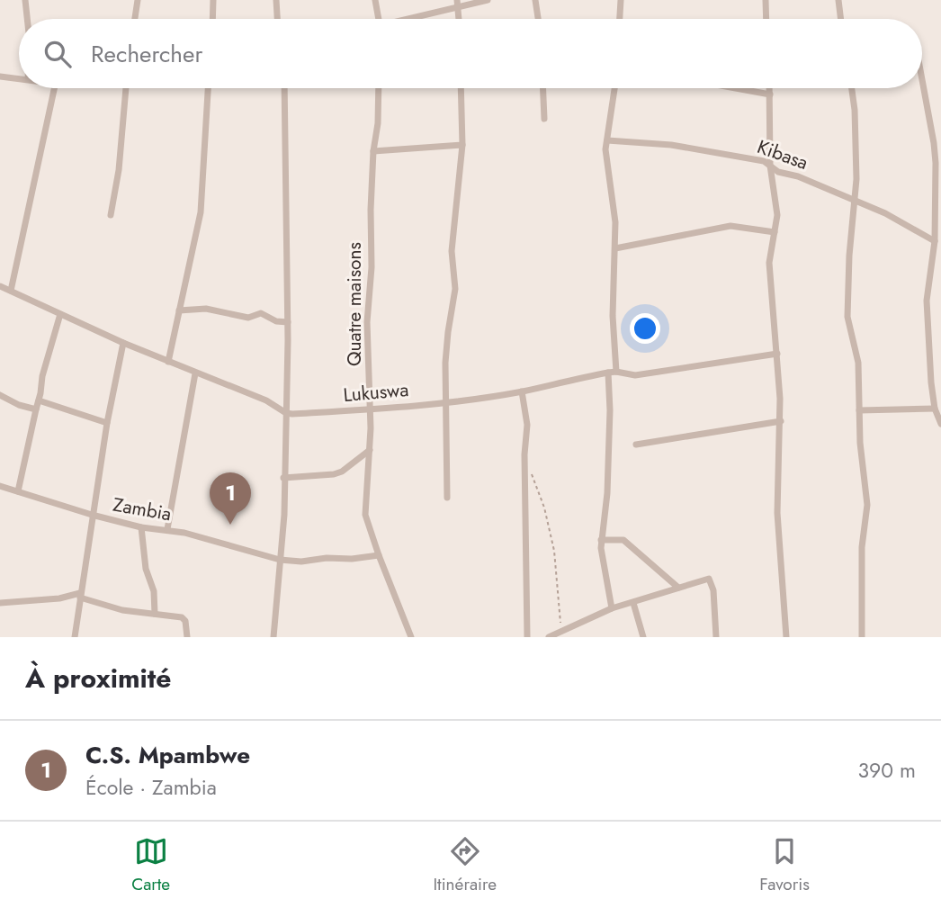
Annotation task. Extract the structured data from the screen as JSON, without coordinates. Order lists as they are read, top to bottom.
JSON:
{
  "streets": {
    "street": [
      "Kibasa",
      "Quatre maisons",
      "Lukuswa",
      "Zambia"
    ]
  },
  "crossings": [
    ["Quatre maisons", "Lukuswa"],
    ["Quatre maisons", "Zambia"]
  ],
  "page": {
    "search": "Rechercher",
    "pins": "1",
    "heading": "À proximité",
    "list": [
      {
        "mark": "1",
        "name": "C.S. Mpambwe",
        "note": "École · Zambia",
        "value": "390 m"
      }
    ],
    "nav": ["Carte", "Itinéraire", "Favoris"]
  }
}
